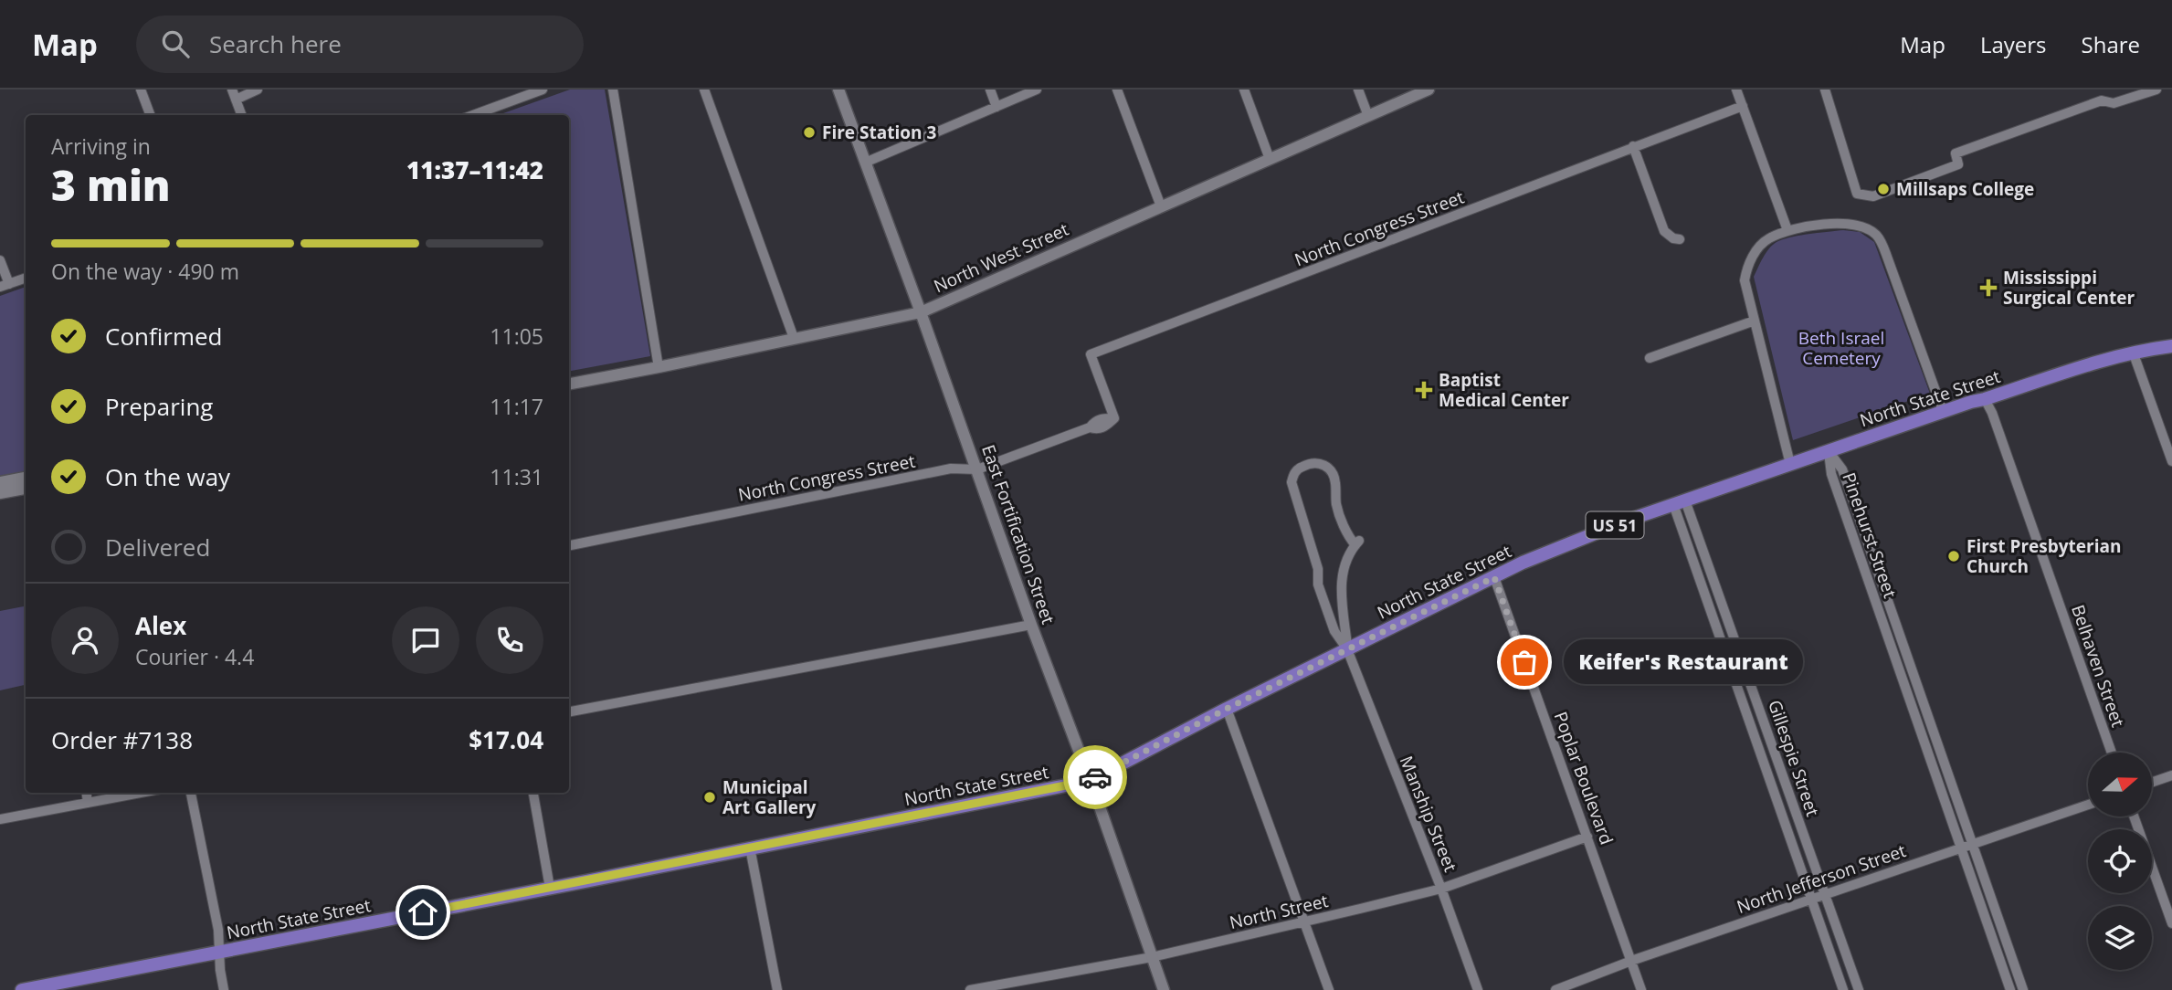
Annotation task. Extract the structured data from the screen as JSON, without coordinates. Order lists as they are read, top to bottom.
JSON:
{
  "streets": {
    "main road": ["North State Street", "US 51"],
    "street": [
      "North Congress Street",
      "North West Street",
      "East Fortification Street",
      "Pinehurst Street",
      "Belhaven Street",
      "Gillespie Street",
      "Poplar Boulevard",
      "Manship Street",
      "North Jefferson Street",
      "North Street"
    ]
  },
  "crossings": [
    ["North Congress Street", "East Fortification Street"],
    ["North West Street", "East Fortification Street"],
    ["North State Street", "East Fortification Street"],
    ["North State Street", "Pinehurst Street"],
    ["North State Street", "Belhaven Street"],
    ["North State Street", "Gillespie Street"],
    ["North State Street", "Poplar Boulevard"],
    ["North State Street", "Manship Street"],
    ["East Fortification Street", "North Street"],
    ["Pinehurst Street", "North Jefferson Street"],
    ["Gillespie Street", "North Jefferson Street"],
    ["Poplar Boulevard", "North Jefferson Street"],
    ["Poplar Boulevard", "North Street"],
    ["Manship Street", "North Street"]
  ],
  "parks": ["Beth Israel Cemetery"],
  "places": {
    "other": [
      "Fire Station 3",
      "Millsaps College",
      "First Presbyterian Church",
      "Keifer's Restaurant",
      "Municipal Art Gallery"
    ],
    "health": ["Mississippi Surgical Center", "Baptist Medical Center"]
  },
  "north": "right",
  "page": {
    "header": "Map",
    "search": "Search here",
    "nav": ["Map", "Layers", "Share"],
    "heading": ["3 min", "Arriving in", "11:37–11:42"],
    "panel": [
      "Alex",
      "Courier · 4.4",
      "Order #7138",
      "$17.04"
    ],
    "bar": "On the way · 490 m",
    "list": [
      ["Confirmed", "11:05"],
      ["Preparing", "11:17"],
      ["On the way", "11:31"],
      "Delivered"
    ],
    "bubble": "Keifer's Restaurant"
  }
}
